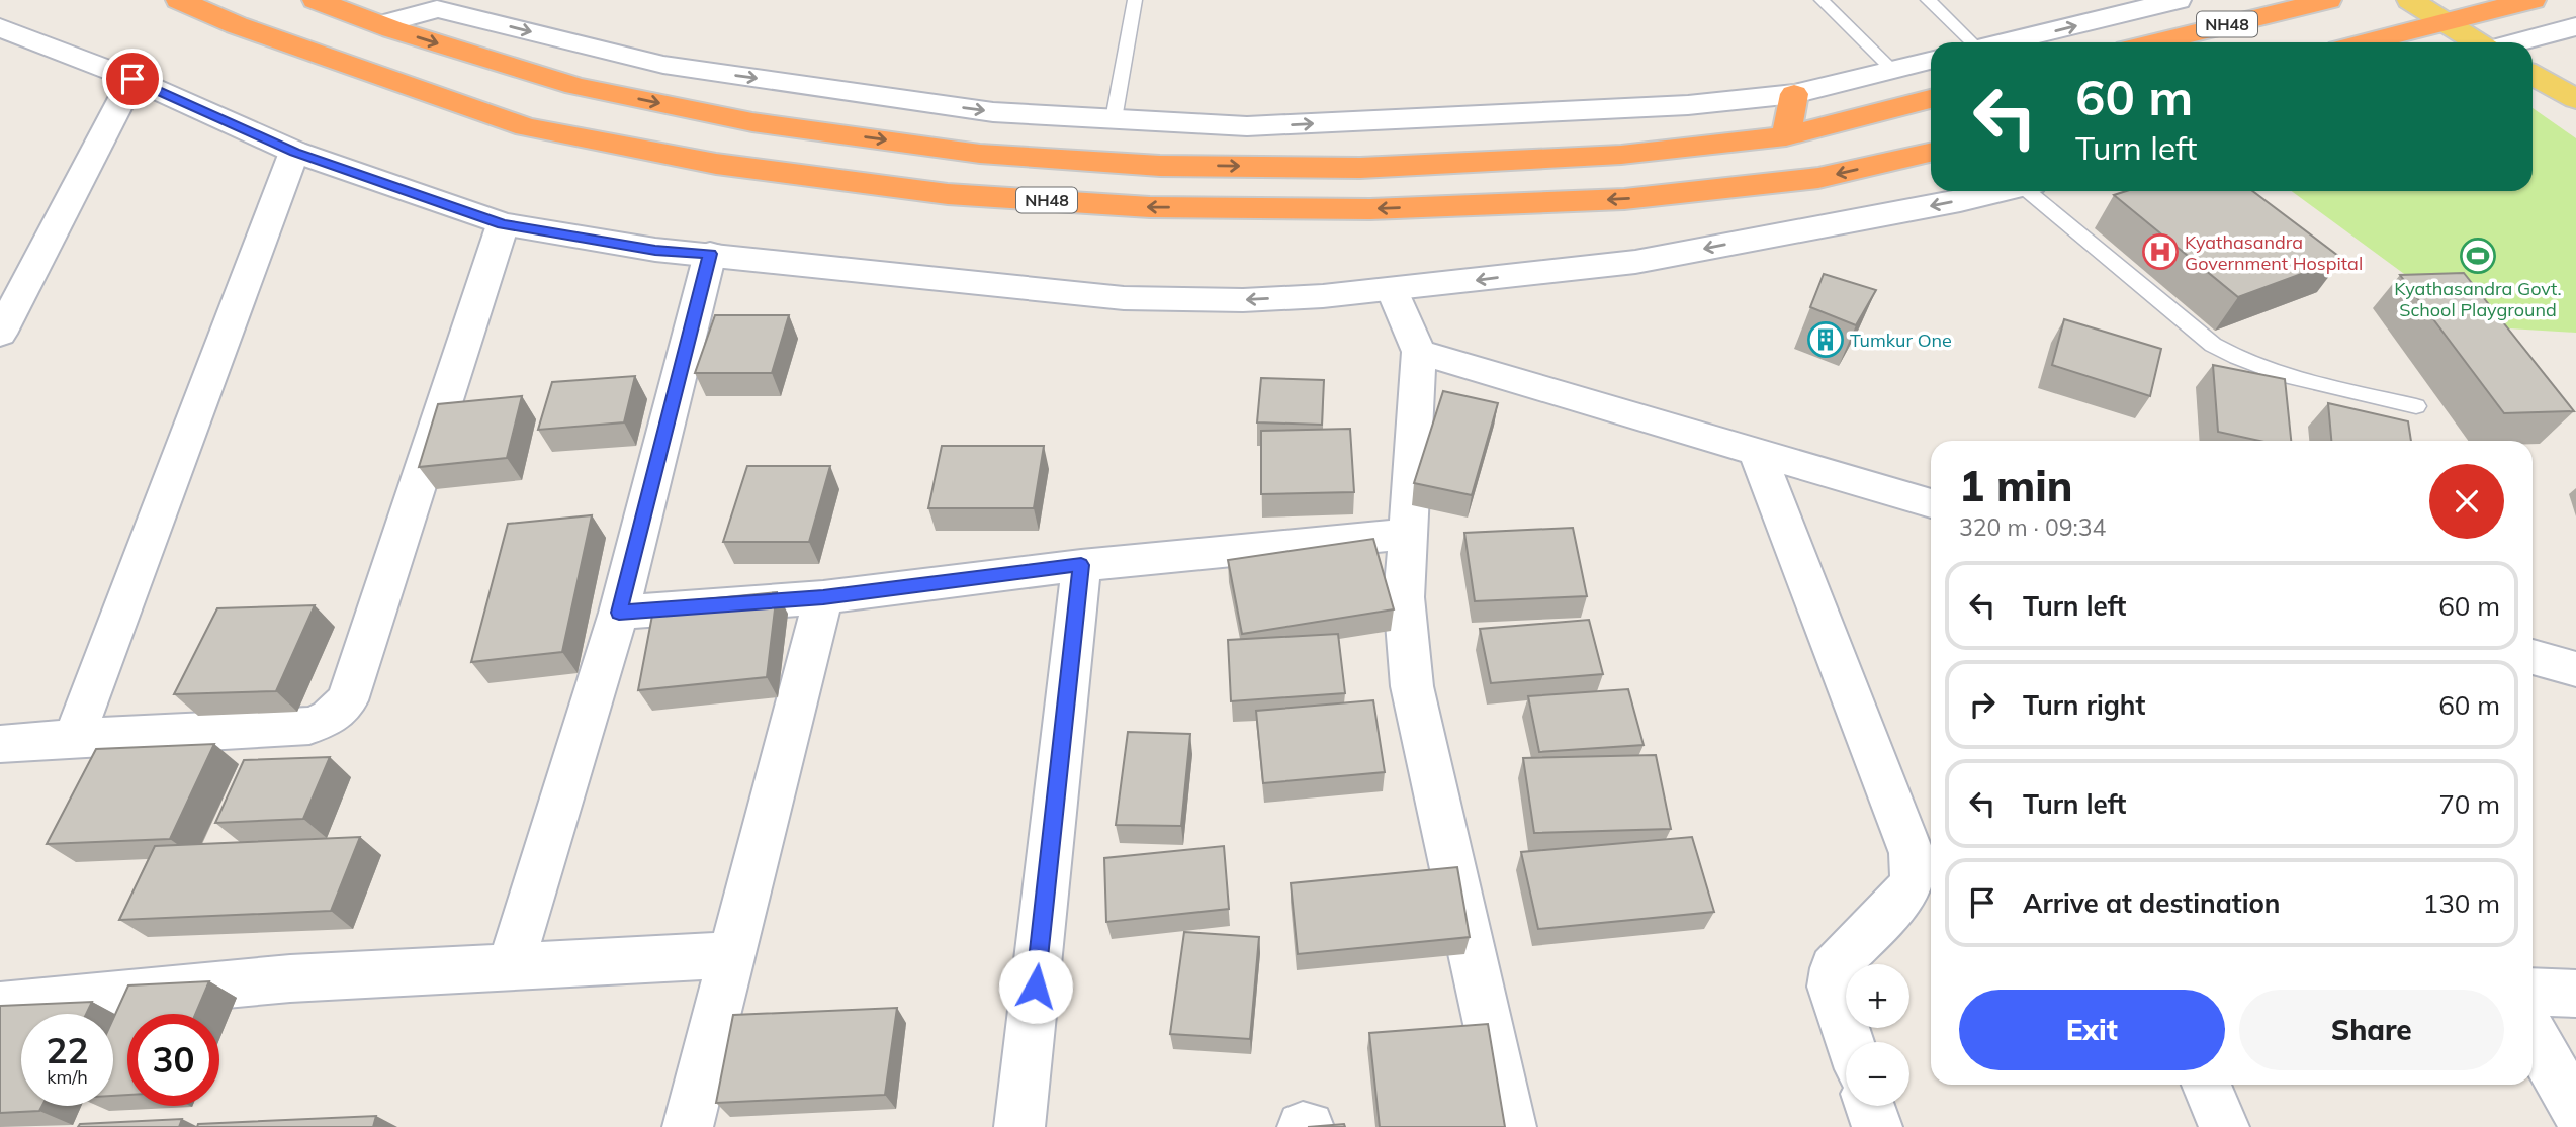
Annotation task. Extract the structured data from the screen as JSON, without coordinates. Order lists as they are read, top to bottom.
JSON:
{
  "streets": {
    "highway": ["NH48"]
  },
  "places": {
    "hospital": ["Kyathasandra Government Hospital"],
    "sports": ["Kyathasandra Govt. School Playground"],
    "building": ["Tumkur One"]
  },
  "page": {
    "turn": ["60 m", "Turn left"],
    "heading": ["1 min", "320 m · 09:34"],
    "list": [
      {
        "name": "Turn left",
        "value": "60 m"
      },
      {
        "name": "Turn right",
        "value": "60 m"
      },
      {
        "name": "Turn left",
        "value": "70 m"
      },
      {
        "name": "Arrive at destination",
        "value": "130 m"
      }
    ],
    "map_buttons": ["+", "−"],
    "buttons": ["Exit", "Share"],
    "speed": "22 km/h",
    "limit": "30"
  }
}
